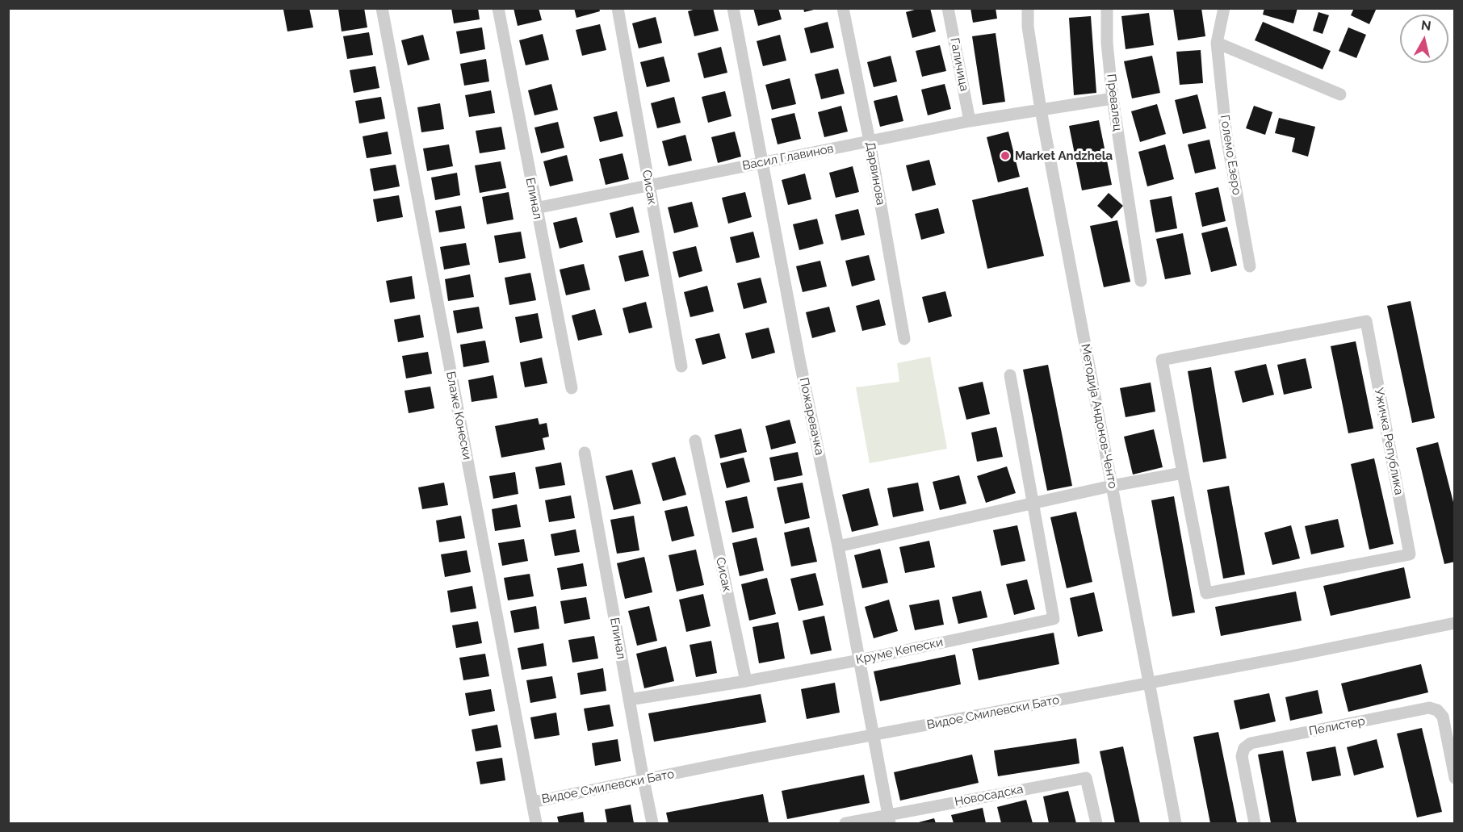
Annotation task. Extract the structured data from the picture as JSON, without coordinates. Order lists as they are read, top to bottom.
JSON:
{
  "streets": {
    "street": [
      "Галичица",
      "Превалец",
      "Големо Езеро",
      "Васил Главинов",
      "Дарвинова",
      "Сисак",
      "Епинал",
      "Блаже Конески",
      "Пожаревачка",
      "Методија Андонов-Ченто",
      "Ужичка Република",
      "Круме Кепески",
      "Видое Смилевски Бато",
      "Пелистер",
      "Новосадска"
    ]
  },
  "crossings": [
    ["Галичица", "Васил Главинов"],
    ["Превалец", "Васил Главинов"],
    ["Васил Главинов", "Дарвинова"],
    ["Васил Главинов", "Сисак"],
    ["Васил Главинов", "Епинал"],
    ["Васил Главинов", "Пожаревачка"],
    ["Васил Главинов", "Методија Андонов-Ченто"],
    ["Сисак", "Круме Кепески"],
    ["Епинал", "Круме Кепески"],
    ["Епинал", "Видое Смилевски Бато"],
    ["Блаже Конески", "Видое Смилевски Бато"],
    ["Пожаревачка", "Круме Кепески"],
    ["Пожаревачка", "Видое Смилевски Бато"],
    ["Пожаревачка", "Новосадска"],
    ["Методија Андонов-Ченто", "Видое Смилевски Бато"]
  ],
  "places": ["Market Andzhela"],
  "north": "top"
}
